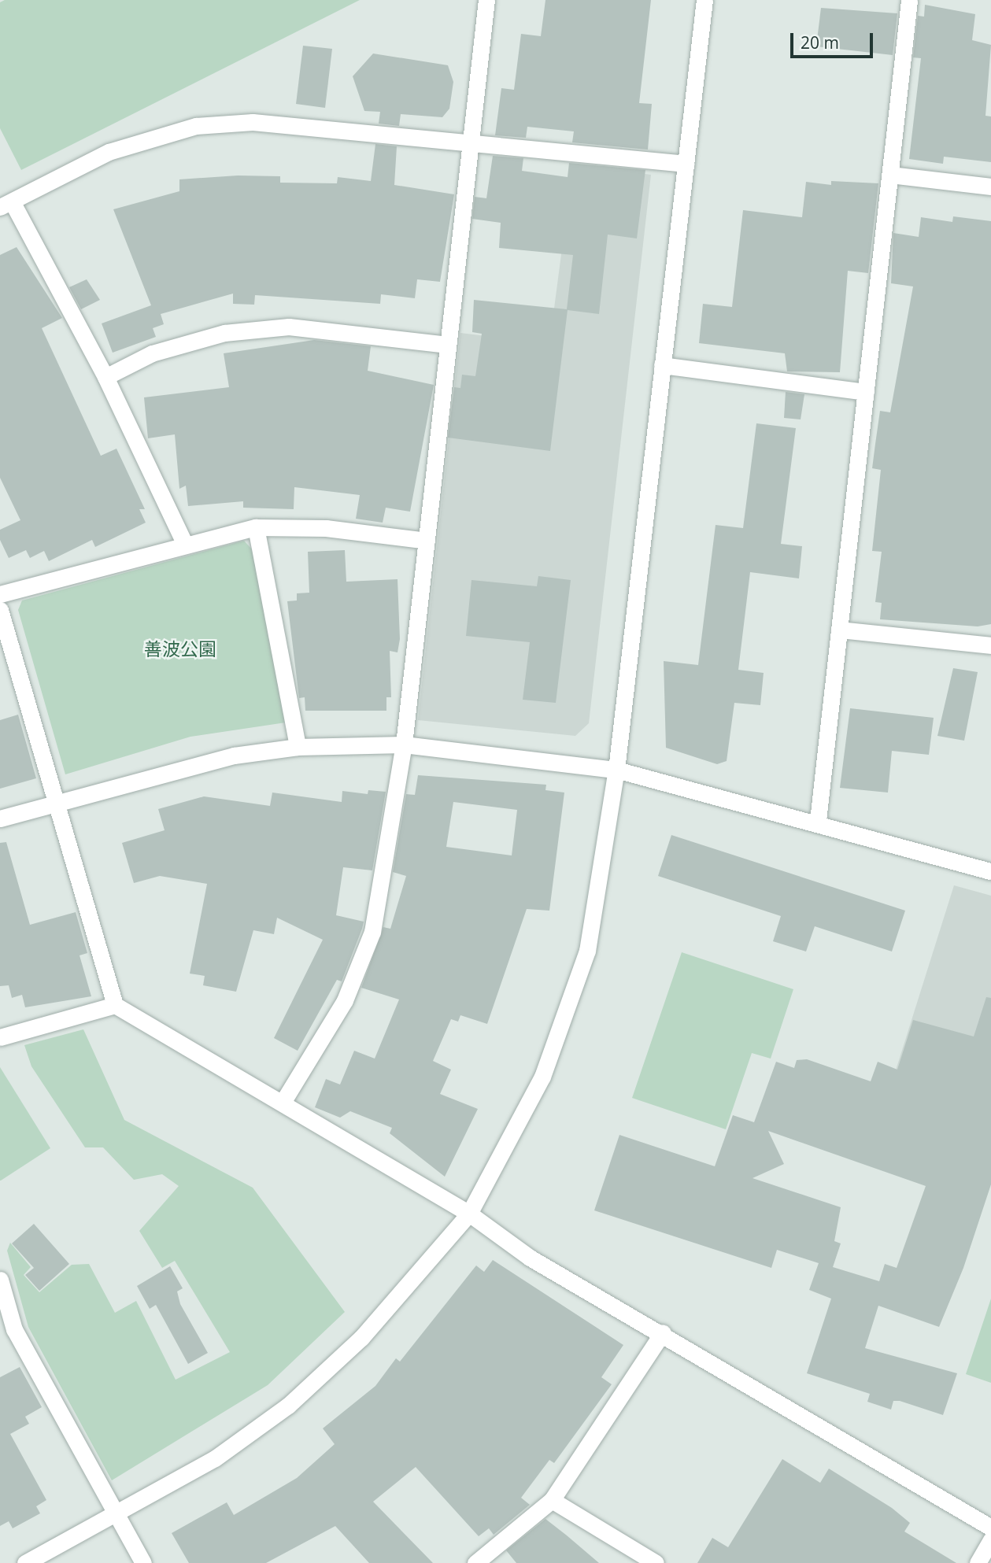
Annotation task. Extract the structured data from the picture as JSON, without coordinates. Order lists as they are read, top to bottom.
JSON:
{
  "parks": ["善波公園"],
  "scale_bar": "20 m"
}
